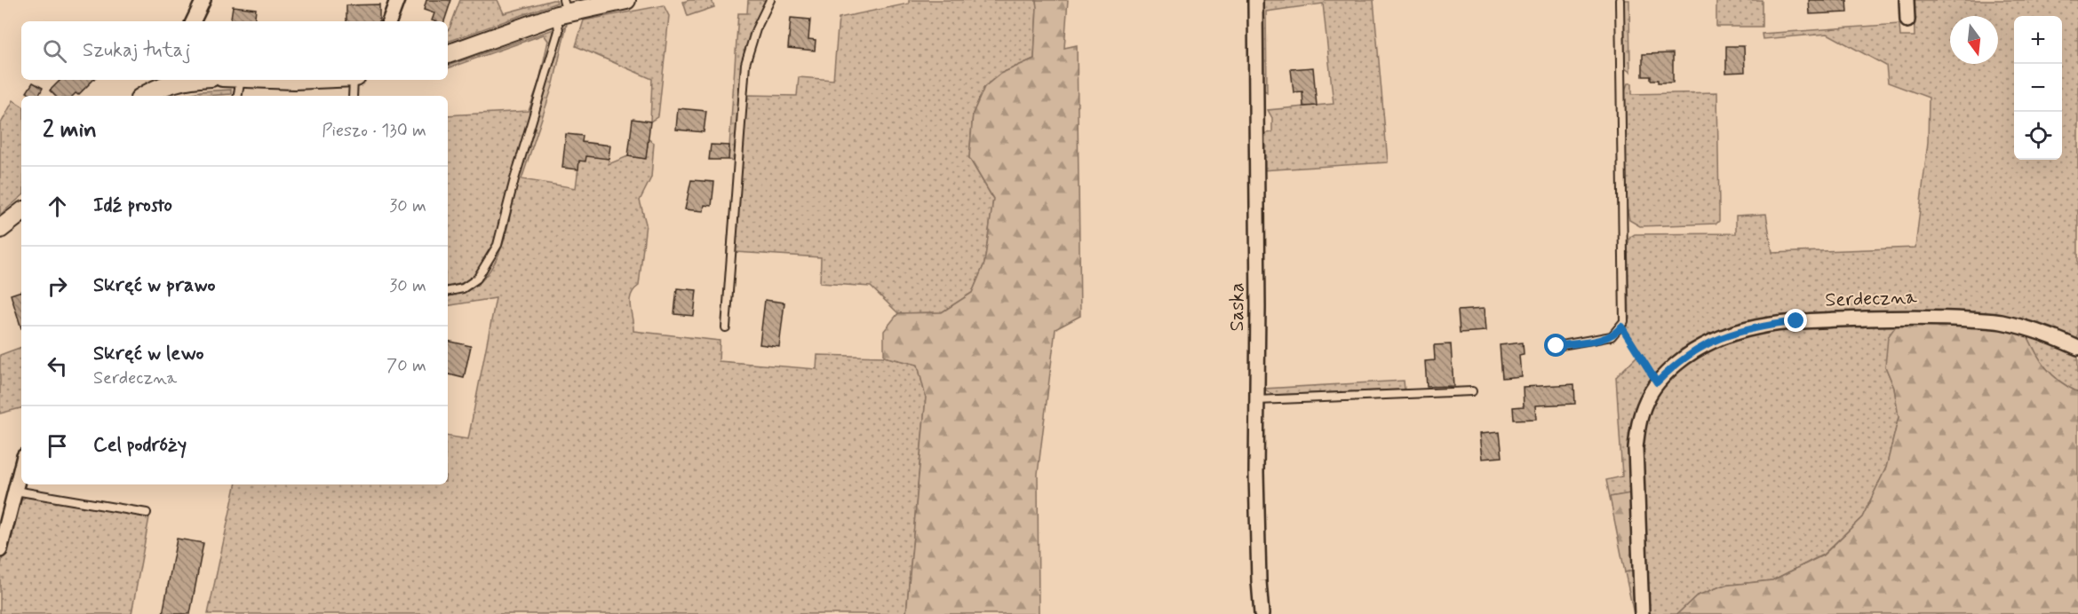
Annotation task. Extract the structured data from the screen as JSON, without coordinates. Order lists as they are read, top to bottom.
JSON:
{
  "streets": {
    "street": ["Serdeczna", "Saska"]
  },
  "north": "bottom",
  "page": {
    "map_buttons": ["+", "−"],
    "search": "Szukaj tutaj",
    "heading": ["2 min", "Pieszo · 130 m"],
    "list": [
      ["Idź prosto", "30 m"],
      ["Skręć w prawo", "30 m"],
      ["Skręć w lewo", "Serdeczna", "70 m"],
      "Cel podróży"
    ]
  }
}
